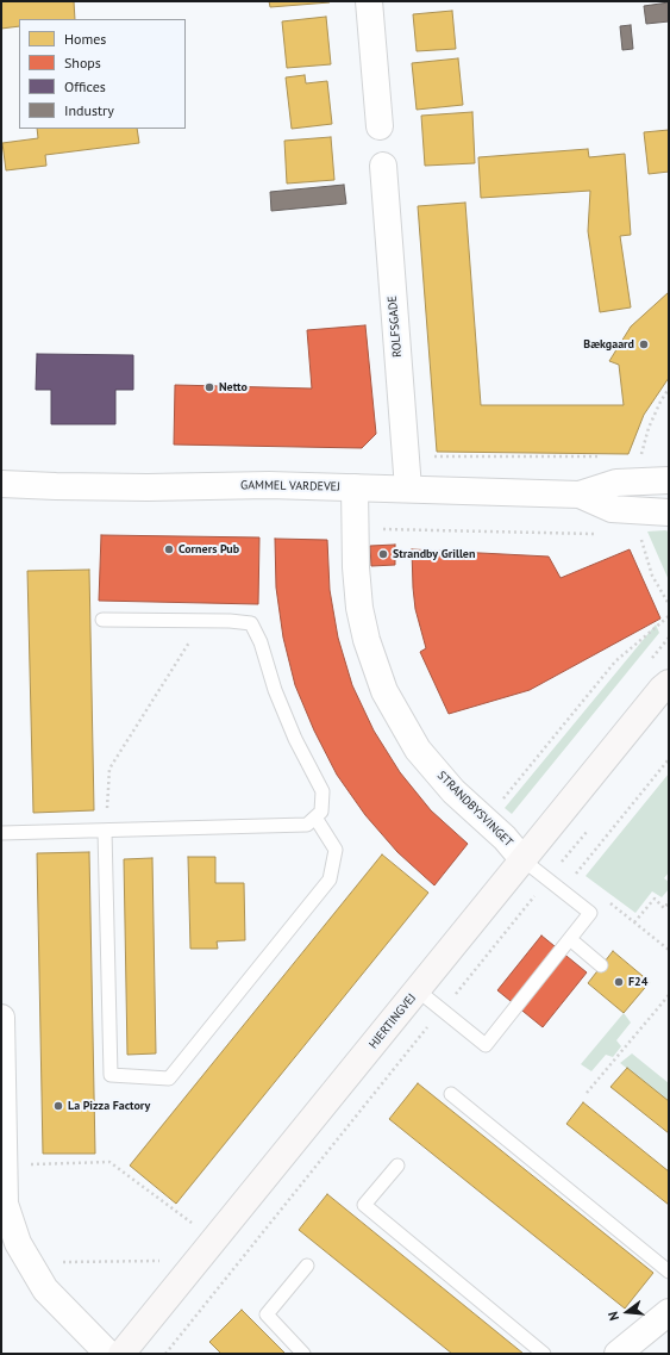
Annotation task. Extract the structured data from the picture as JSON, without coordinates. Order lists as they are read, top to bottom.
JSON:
{
  "streets": {
    "main road": ["HJERTINGVEJ"],
    "street": ["ROLFSGADE", "GAMMEL VARDEVEJ", "STRANDBYSVINGET"]
  },
  "crossings": [
    ["ROLFSGADE", "GAMMEL VARDEVEJ"],
    ["GAMMEL VARDEVEJ", "STRANDBYSVINGET"],
    ["STRANDBYSVINGET", "HJERTINGVEJ"]
  ],
  "places": [
    "Bækgaard",
    "Netto",
    "Corners Pub",
    "Strandby Grillen",
    "F24",
    "La Pizza Factory"
  ],
  "legend": [
    "Homes",
    "Shops",
    "Offices",
    "Industry"
  ],
  "north": "left"
}
